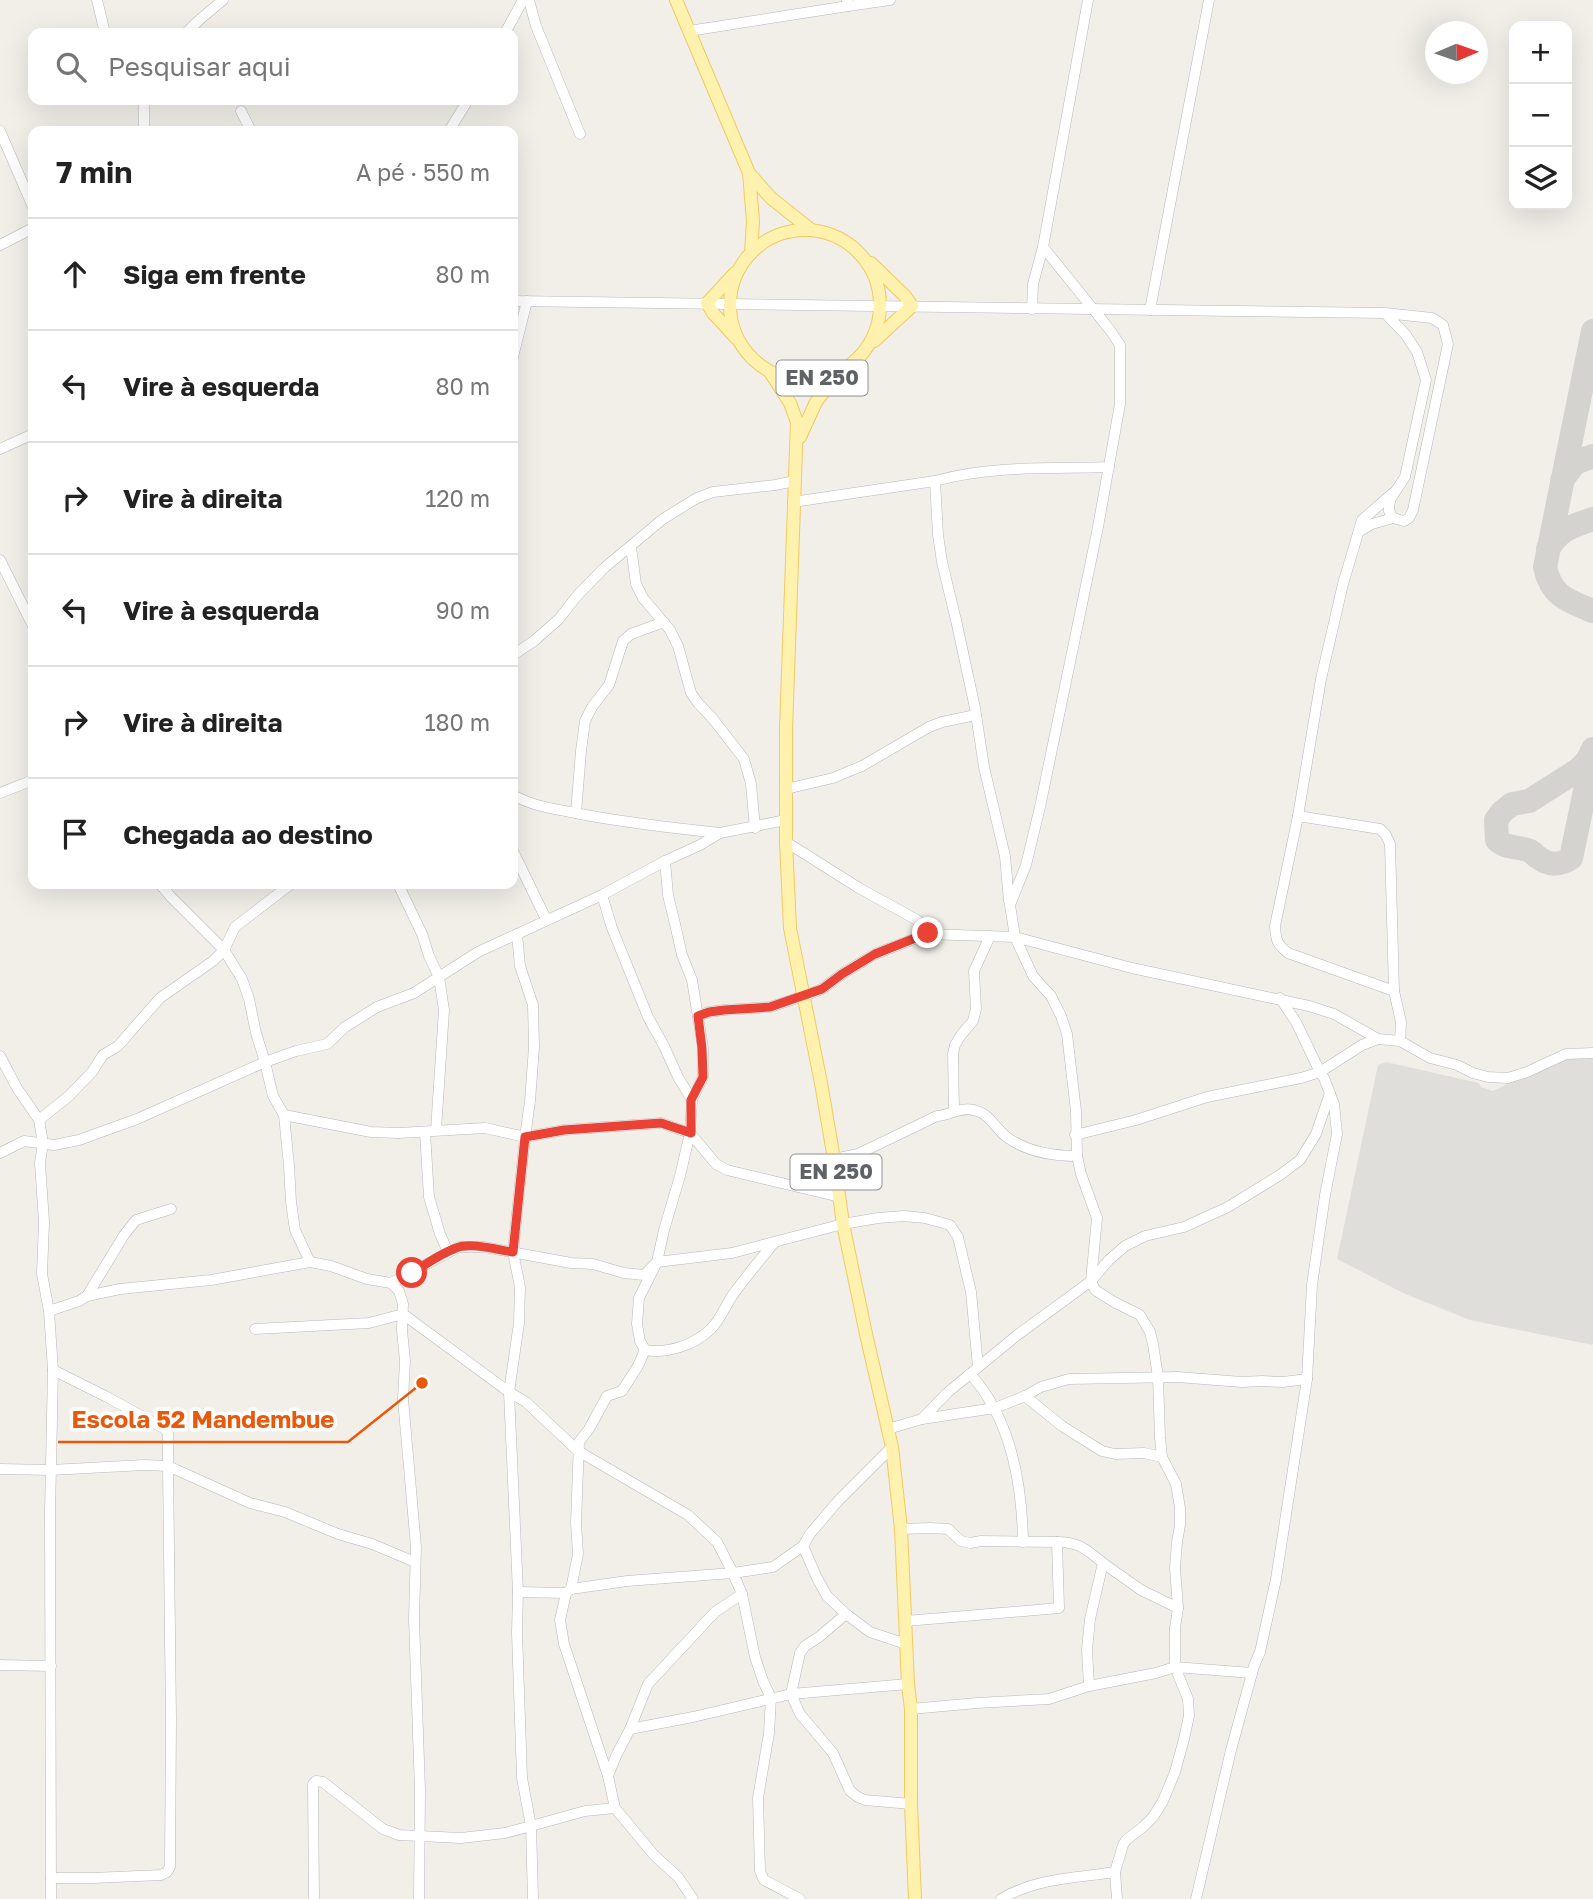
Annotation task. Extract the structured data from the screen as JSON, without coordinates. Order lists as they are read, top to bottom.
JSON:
{
  "streets": {
    "main road": ["EN 250"]
  },
  "places": ["Escola 52 Mandembue"],
  "north": "right",
  "page": {
    "map_buttons": ["+", "−"],
    "search": "Pesquisar aqui",
    "heading": ["7 min", "A pé · 550 m"],
    "list": [
      ["Siga em frente", "80 m"],
      ["Vire à esquerda", "80 m"],
      ["Vire à direita", "120 m"],
      ["Vire à esquerda", "90 m"],
      ["Vire à direita", "180 m"],
      "Chegada ao destino"
    ]
  }
}
